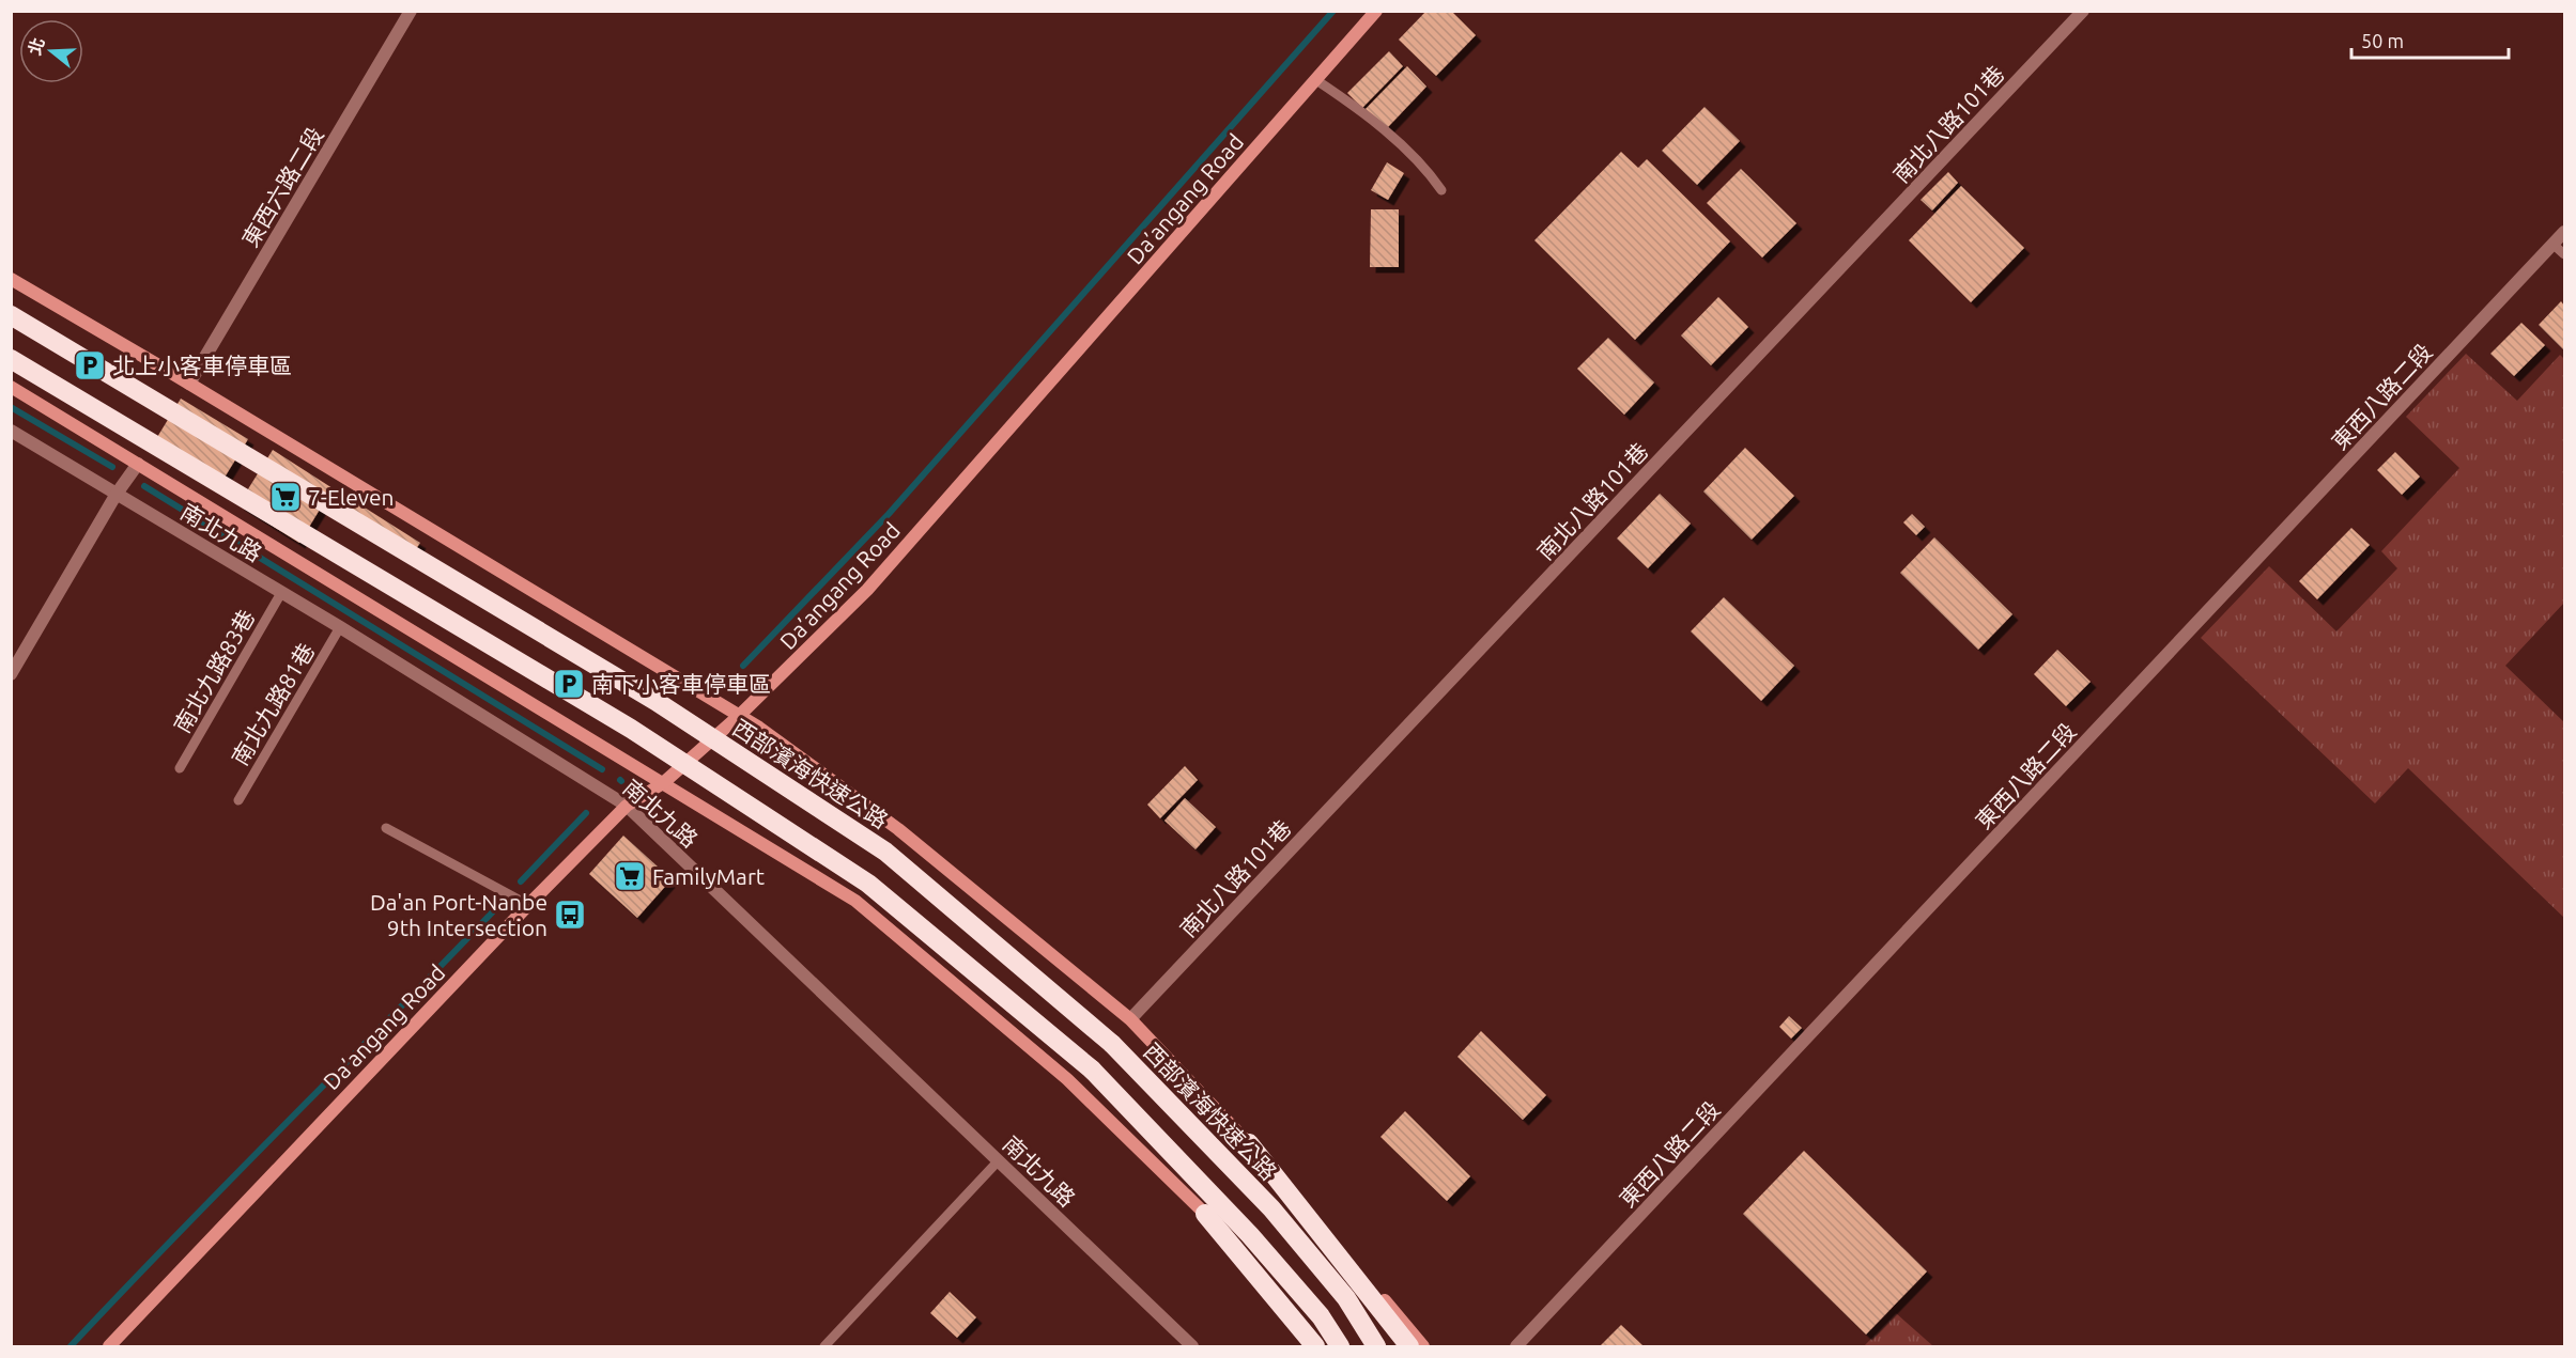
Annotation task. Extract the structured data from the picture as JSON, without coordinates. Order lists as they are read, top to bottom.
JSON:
{
  "streets": {
    "highway": ["西部濱海快速公路"],
    "street": [
      "南北八路101巷",
      "東西六路二段",
      "Da’angang Road",
      "東西八路二段",
      "南北九路"
    ],
    "lane": ["南北九路83巷", "南北九路81巷"]
  },
  "crossings": [
    ["Da’angang Road", "南北九路"],
    ["南北九路", "南北九路83巷"],
    ["南北九路", "南北九路81巷"]
  ],
  "places": {
    "parking": ["北上小客車停車區", "南下小客車停車區"],
    "supermarket": ["7-Eleven", "FamilyMart"],
    "bus stop": ["Da'an Port-Nanbe 9th Intersection"]
  },
  "scale_bar": "50 m",
  "north": "left"
}
